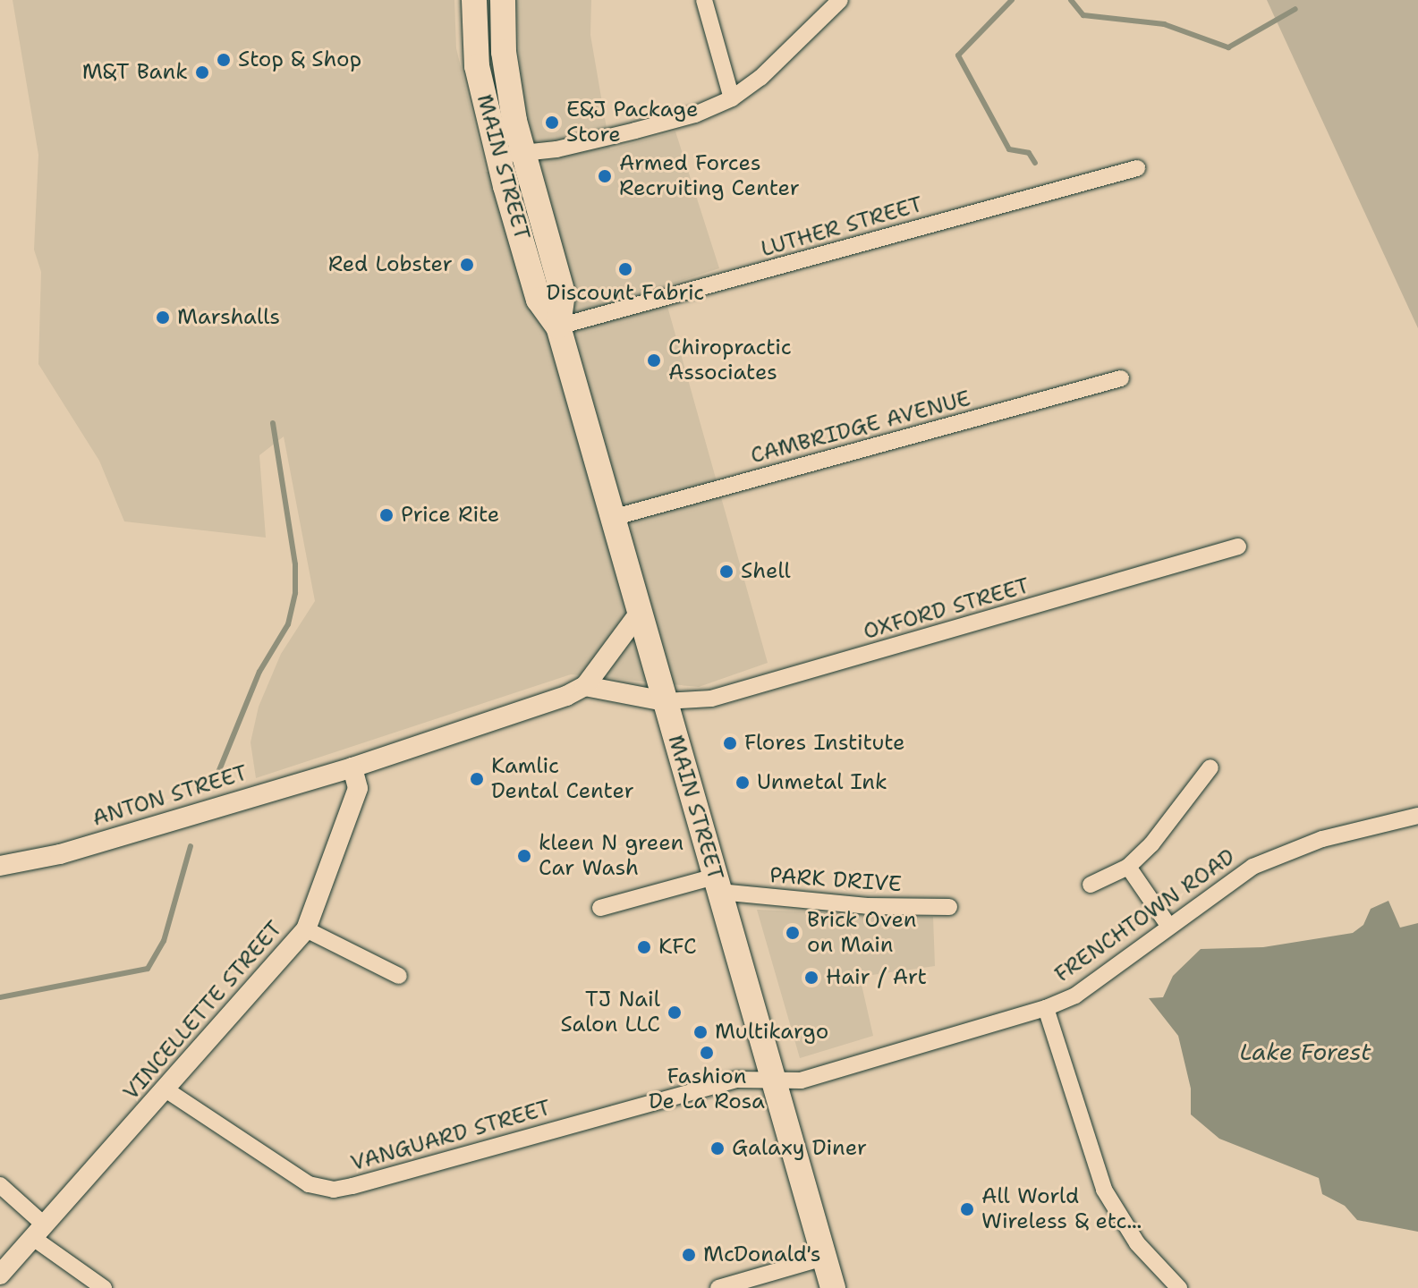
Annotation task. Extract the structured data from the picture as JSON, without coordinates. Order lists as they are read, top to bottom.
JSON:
{
  "streets": {
    "main road": ["MAIN STREET"],
    "street": [
      "LUTHER STREET",
      "CAMBRIDGE AVENUE",
      "OXFORD STREET",
      "ANTON STREET",
      "PARK DRIVE",
      "FRENCHTOWN ROAD",
      "VINCELLETTE STREET",
      "VANGUARD STREET"
    ]
  },
  "crossings": [
    ["MAIN STREET", "LUTHER STREET"],
    ["MAIN STREET", "CAMBRIDGE AVENUE"],
    ["MAIN STREET", "OXFORD STREET"],
    ["MAIN STREET", "PARK DRIVE"],
    ["MAIN STREET", "FRENCHTOWN ROAD"],
    ["MAIN STREET", "VANGUARD STREET"],
    ["ANTON STREET", "VINCELLETTE STREET"],
    ["FRENCHTOWN ROAD", "VANGUARD STREET"],
    ["VINCELLETTE STREET", "VANGUARD STREET"]
  ],
  "water": ["Lake Forest"],
  "places": [
    "Stop & Shop",
    "M&T Bank",
    "E&J Package Store",
    "Armed Forces Recruiting Center",
    "Red Lobster",
    "Discount Fabric",
    "Marshalls",
    "Chiropractic Associates",
    "Price Rite",
    "Shell",
    "Flores Institute",
    "Kamlic Dental Center",
    "Unmetal Ink",
    "kleen N green Car Wash",
    "Brick Oven on Main",
    "KFC",
    "Hair / Art",
    "TJ Nail Salon LLC",
    "Multikargo",
    "Fashion De La Rosa",
    "Galaxy Diner",
    "All World Wireless & etc...",
    "McDonald's"
  ]
}
